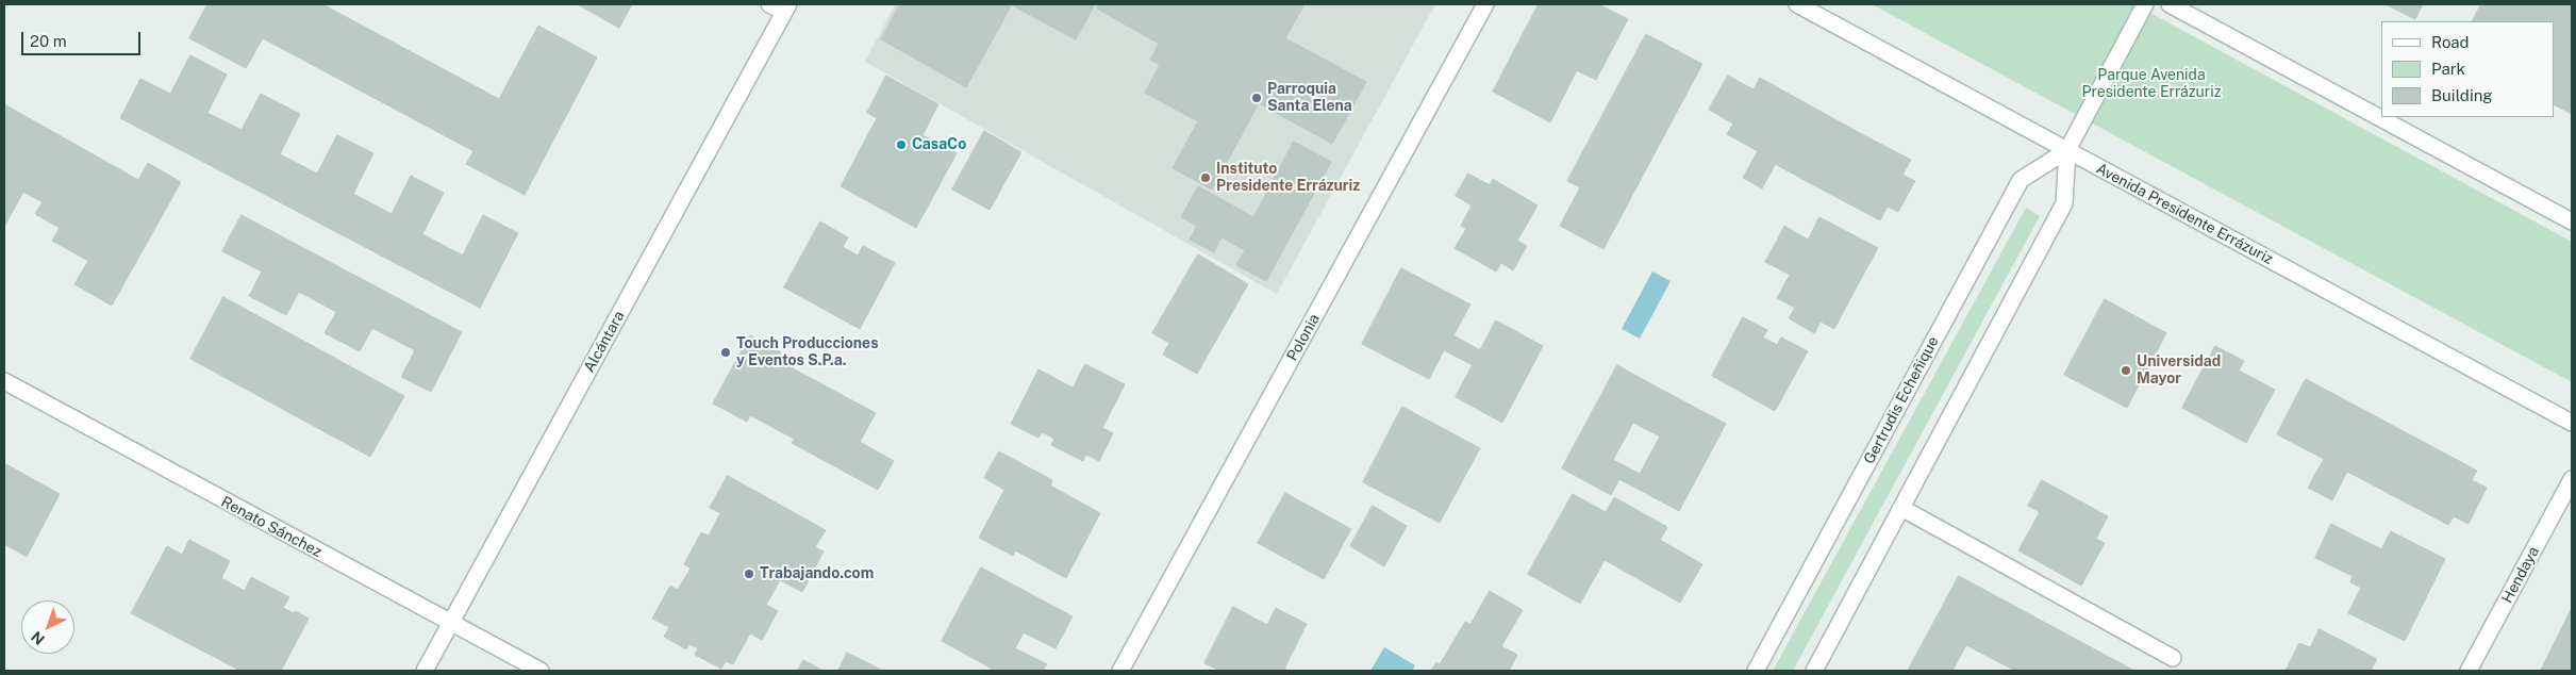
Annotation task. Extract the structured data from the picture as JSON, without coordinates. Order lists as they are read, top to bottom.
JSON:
{
  "streets": {
    "street": [
      "Avenida Presidente Errázuriz",
      "Polonia",
      "Alcántara",
      "Gertrudis Echeñique",
      "Renato Sánchez",
      "Hendaya"
    ]
  },
  "crossings": [
    ["Avenida Presidente Errázuriz", "Gertrudis Echeñique"],
    ["Alcántara", "Renato Sánchez"]
  ],
  "parks": ["Parque Avenida Presidente Errázuriz"],
  "places": [
    "Parroquia Santa Elena",
    "CasaCo",
    "Instituto Presidente Errázuriz",
    "Touch Producciones y Eventos S.P.a.",
    "Universidad Mayor",
    "Trabajando.com"
  ],
  "legend": ["Road", "Park", "Building"],
  "scale_bar": "20 m",
  "north": "bottom left"
}
